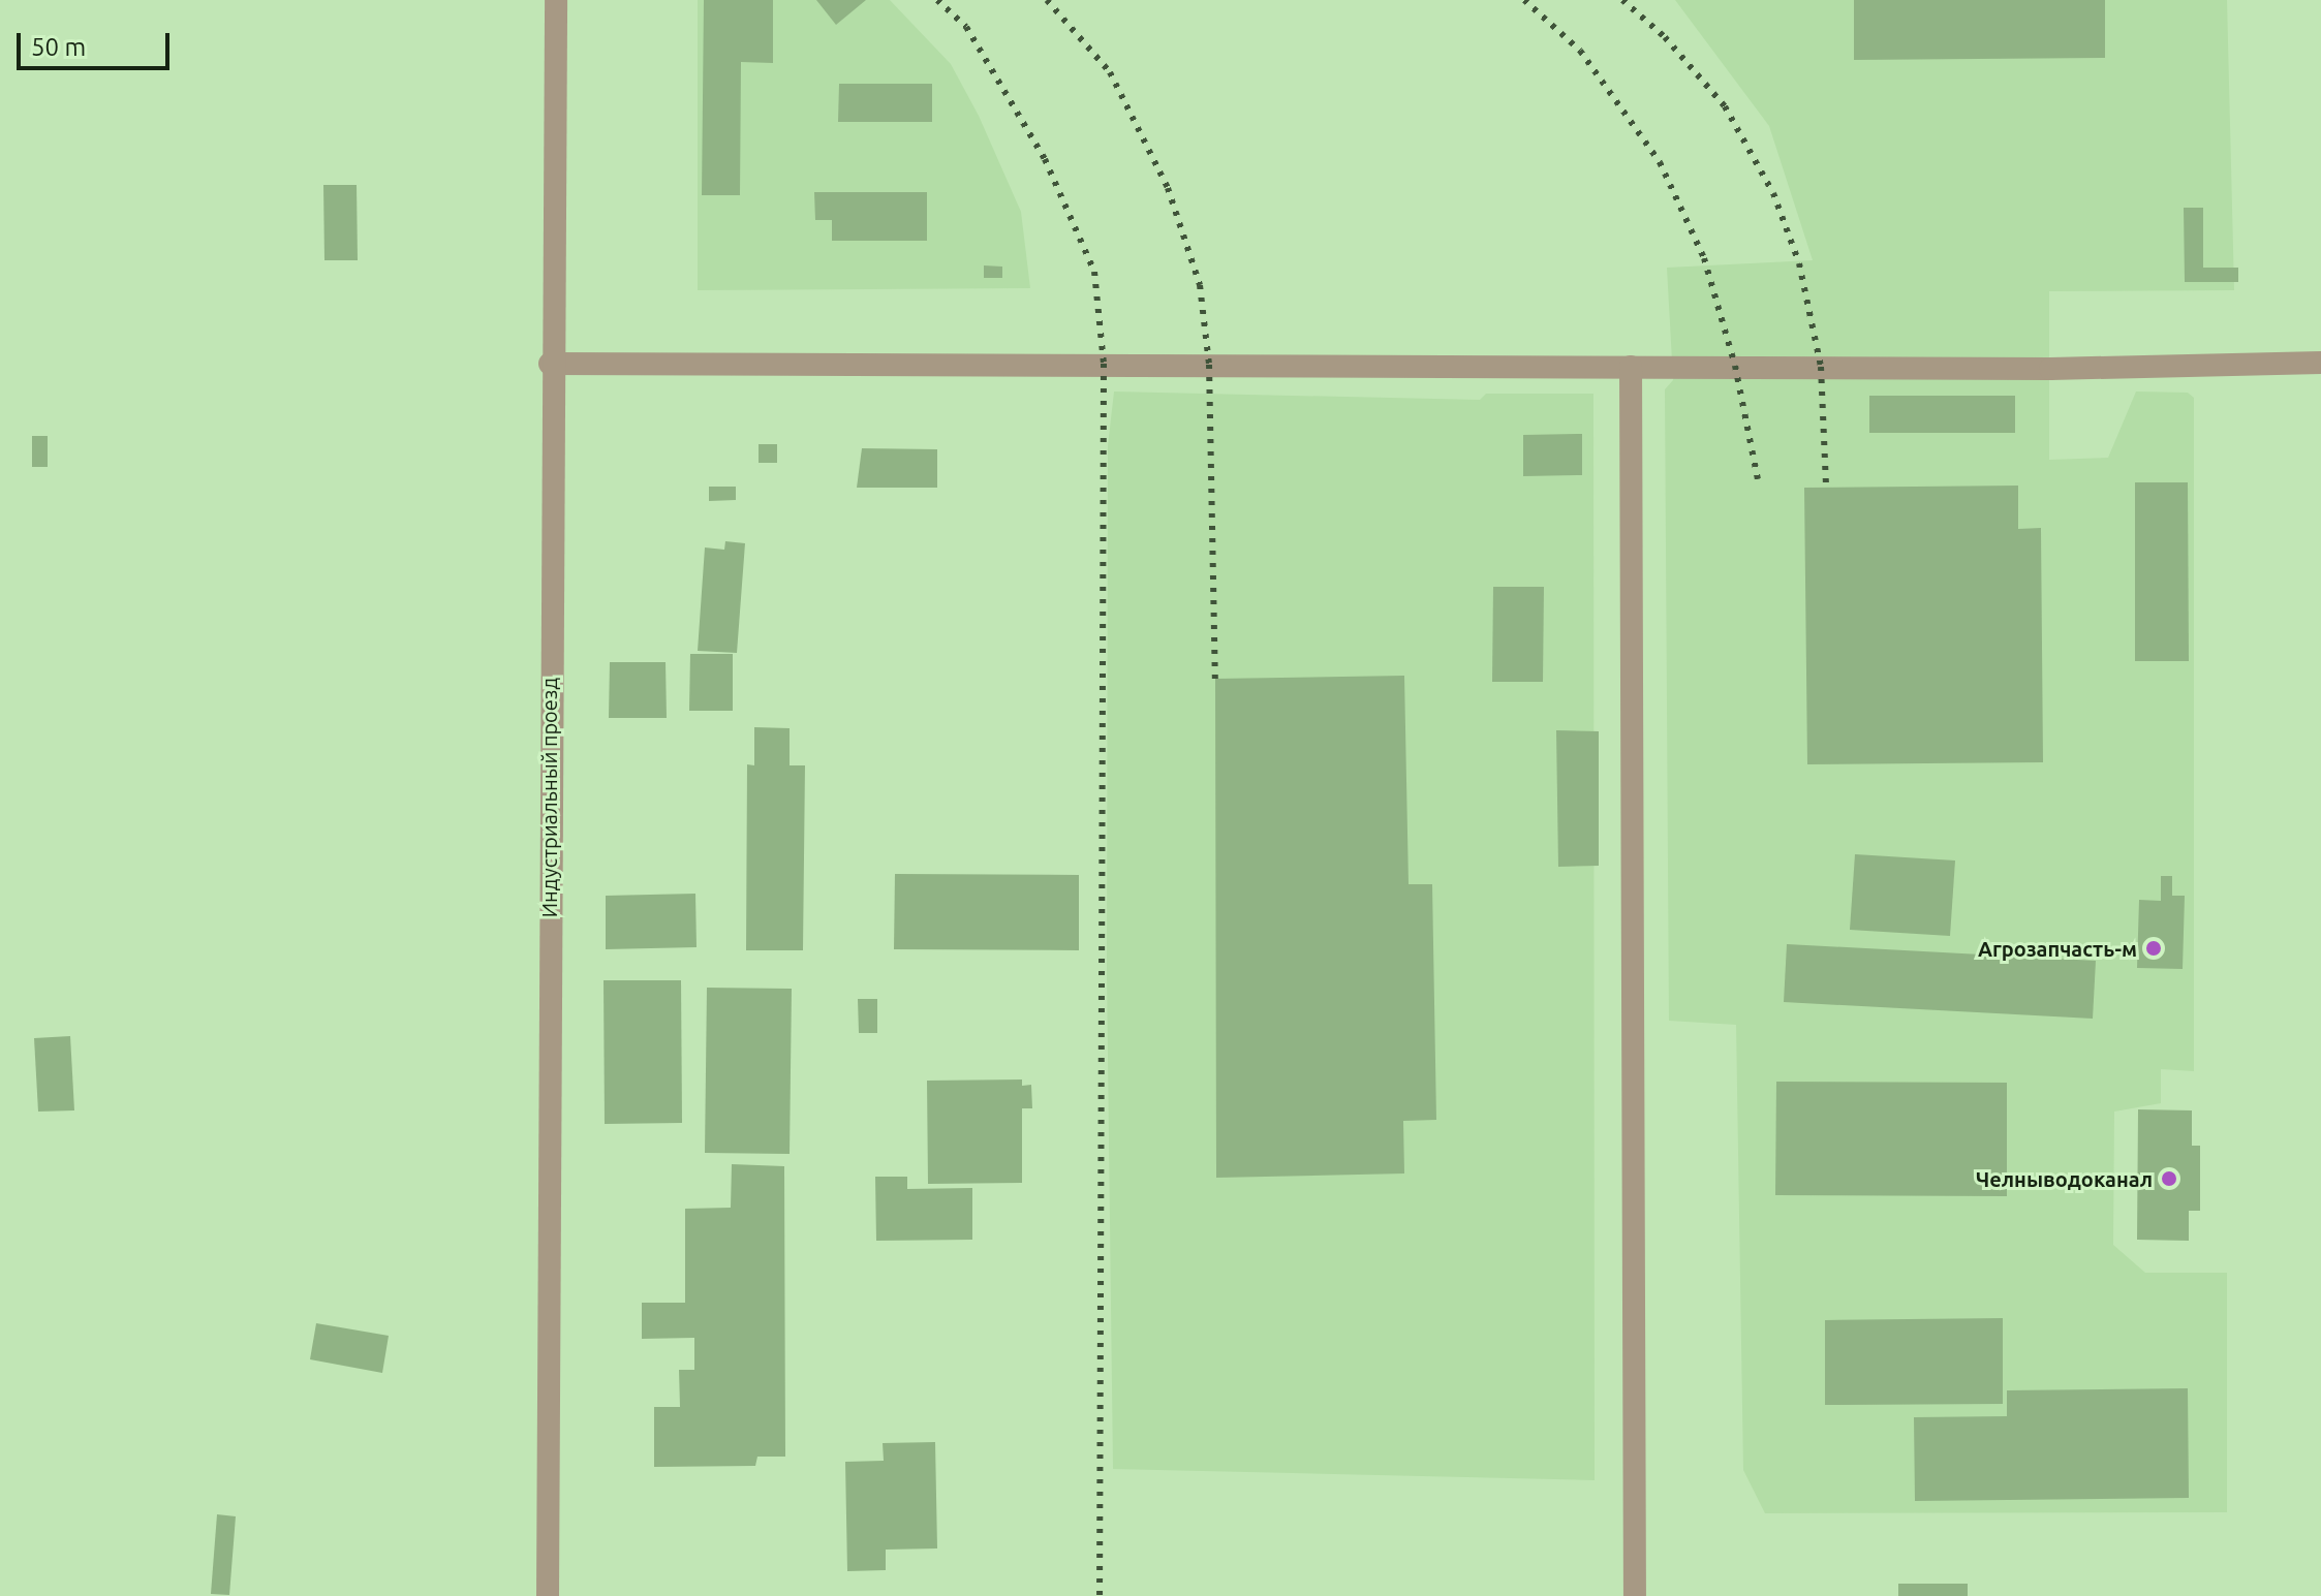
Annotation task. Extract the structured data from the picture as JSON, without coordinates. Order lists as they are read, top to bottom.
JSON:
{
  "streets": {
    "street": ["Индустриальный проезд"]
  },
  "places": ["Агрозапчасть-м", "Челныводоканал"],
  "scale_bar": "50 m"
}
